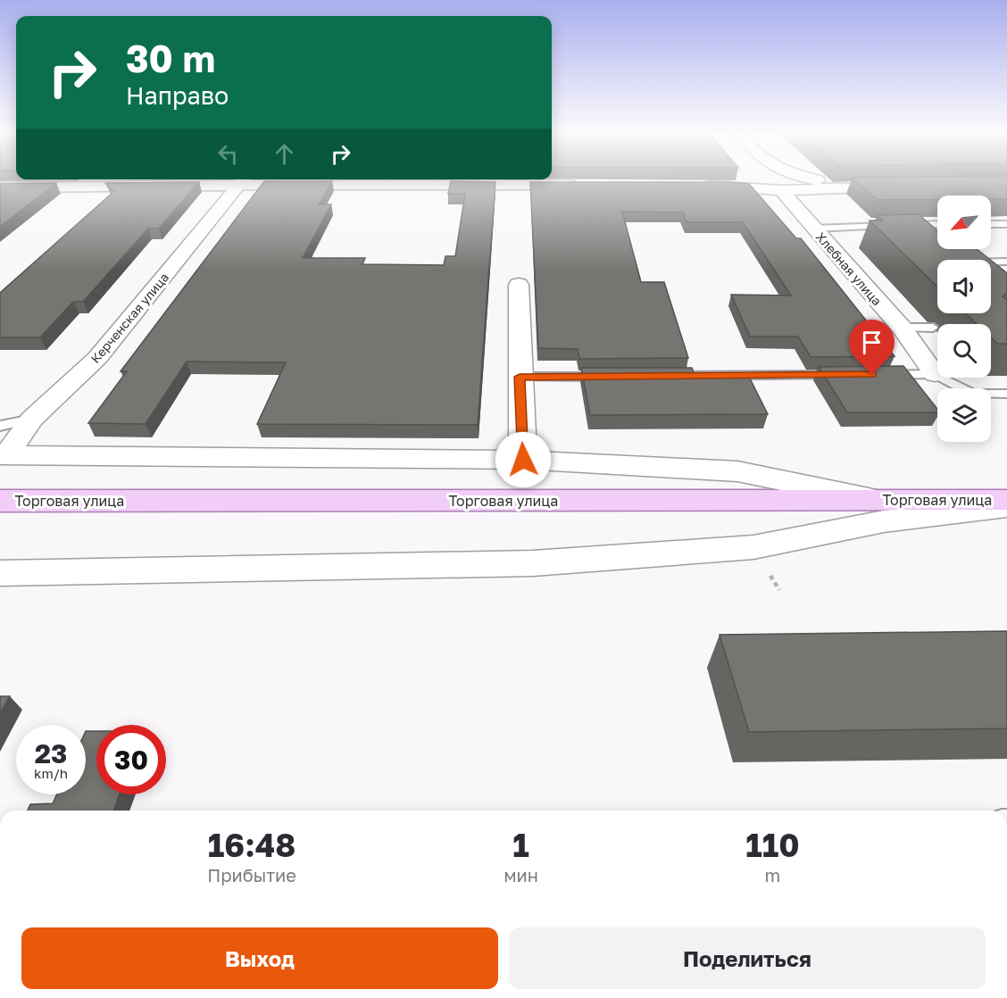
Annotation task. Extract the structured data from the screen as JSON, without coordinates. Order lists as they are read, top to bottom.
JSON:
{
  "streets": {
    "main road": ["Торговая улица"],
    "street": ["Хлебная улица", "Керченская улица"]
  },
  "north": "bottom left",
  "page": {
    "turn": ["30 m", "Направо"],
    "speed": "23 km/h",
    "limit": "30",
    "eta": [
      "16:48",
      "Прибытие",
      "1",
      "мин",
      "110",
      "m"
    ],
    "buttons": ["Выход", "Поделиться"]
  }
}
